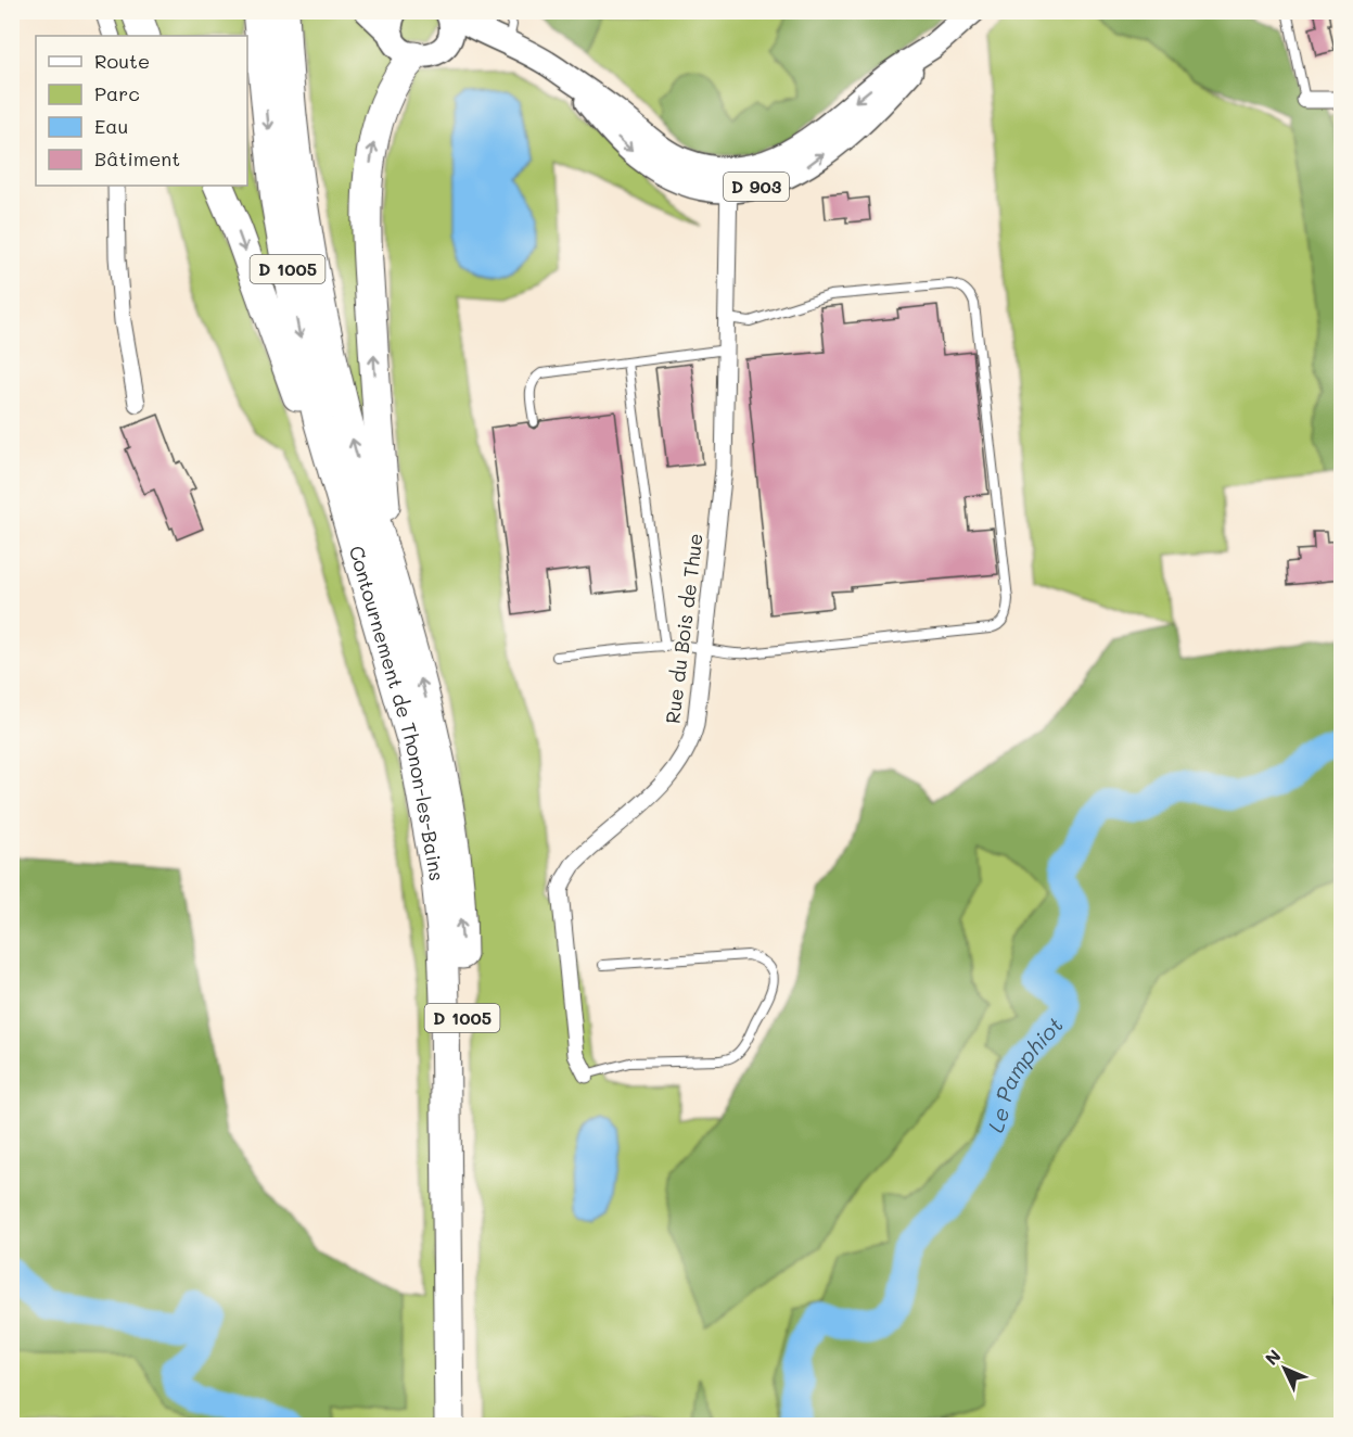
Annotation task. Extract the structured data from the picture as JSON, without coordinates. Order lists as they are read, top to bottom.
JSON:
{
  "streets": {
    "highway": ["D 1005", "Contournement de Thonon-les-Bains"],
    "main road": ["D 903"],
    "street": ["Rue du Bois de Thue"]
  },
  "crossings": [
    ["D 903", "Rue du Bois de Thue"]
  ],
  "water": ["Le Pamphiot"],
  "legend": [
    "Route",
    "Parc",
    "Eau",
    "Bâtiment"
  ],
  "north": "top left"
}
